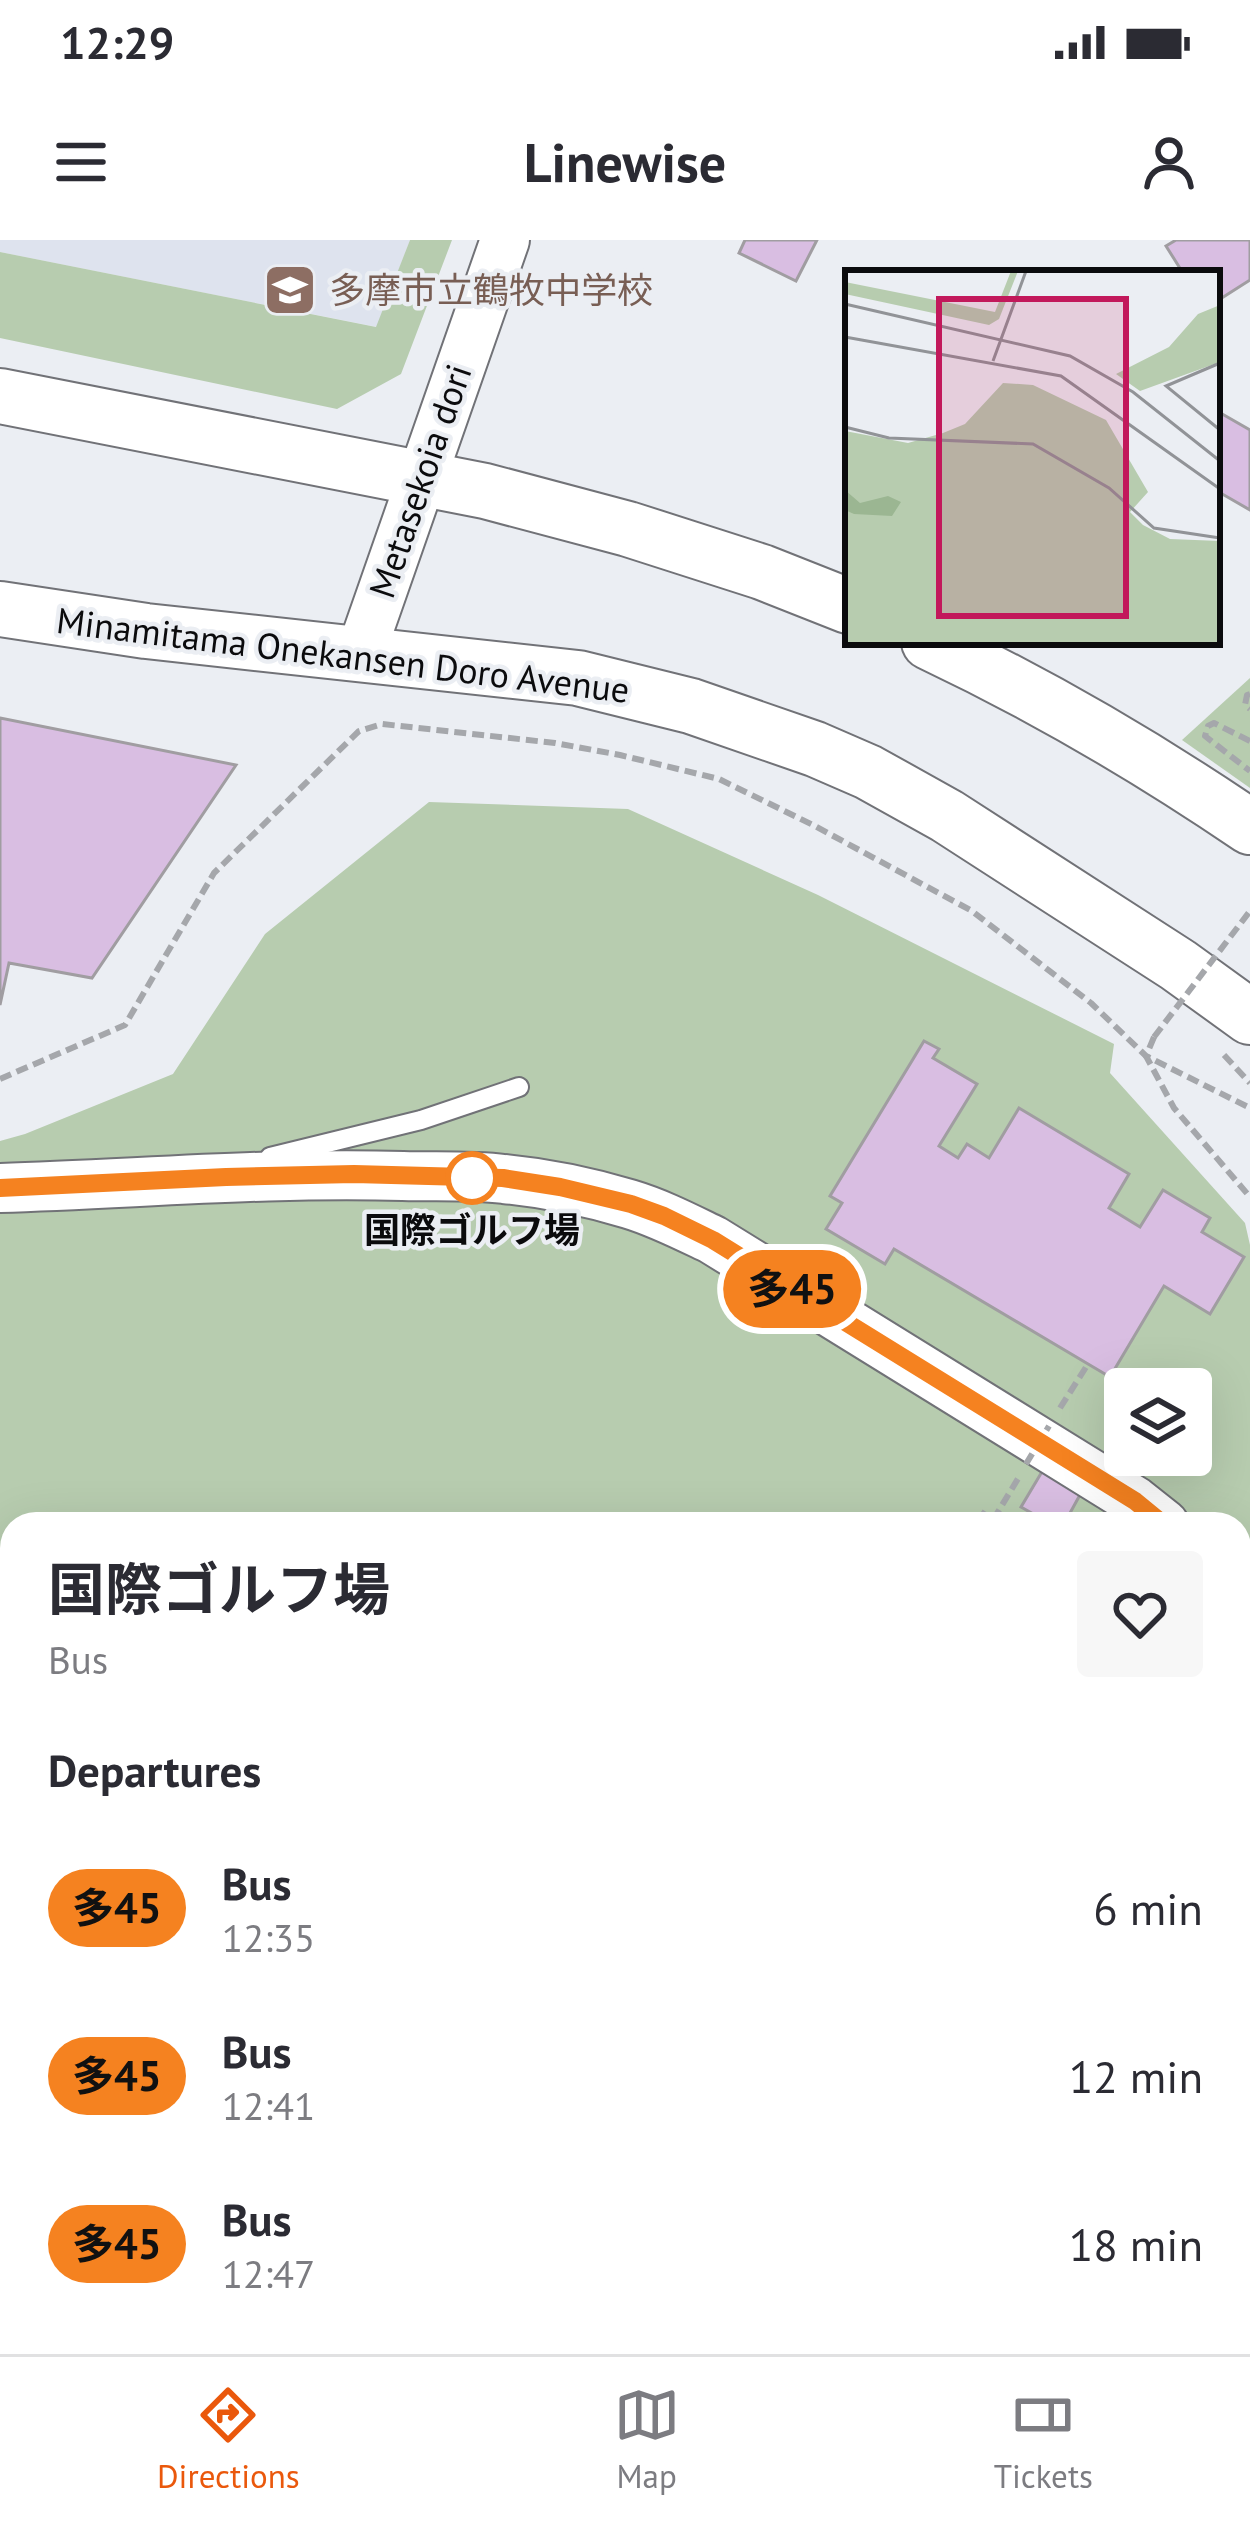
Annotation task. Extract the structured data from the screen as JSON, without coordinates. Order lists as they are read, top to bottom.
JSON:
{
  "streets": {
    "main road": ["Minamitama Onekansen Doro Avenue"],
    "street": ["Metasekoia dori"]
  },
  "crossings": [
    ["Metasekoia dori", "Minamitama Onekansen Doro Avenue"]
  ],
  "places": {
    "school or university": ["多摩市立鶴牧中学校"],
    "other": ["国際ゴルフ場"]
  },
  "lines": ["bus line 多45"],
  "page": {
    "status": "12:29",
    "header": "Linewise",
    "on_map": "多45",
    "heading": [
      ["国際ゴルフ場", "Bus"],
      "Departures"
    ],
    "list": [
      {
        "mark": "多45",
        "name": "Bus",
        "note": "12:35",
        "value": "6 min"
      },
      {
        "mark": "多45",
        "name": "Bus",
        "note": "12:41",
        "value": "12 min"
      },
      {
        "mark": "多45",
        "name": "Bus",
        "note": "12:47",
        "value": "18 min"
      }
    ],
    "tabs": ["Directions", "Map", "Tickets"]
  }
}
